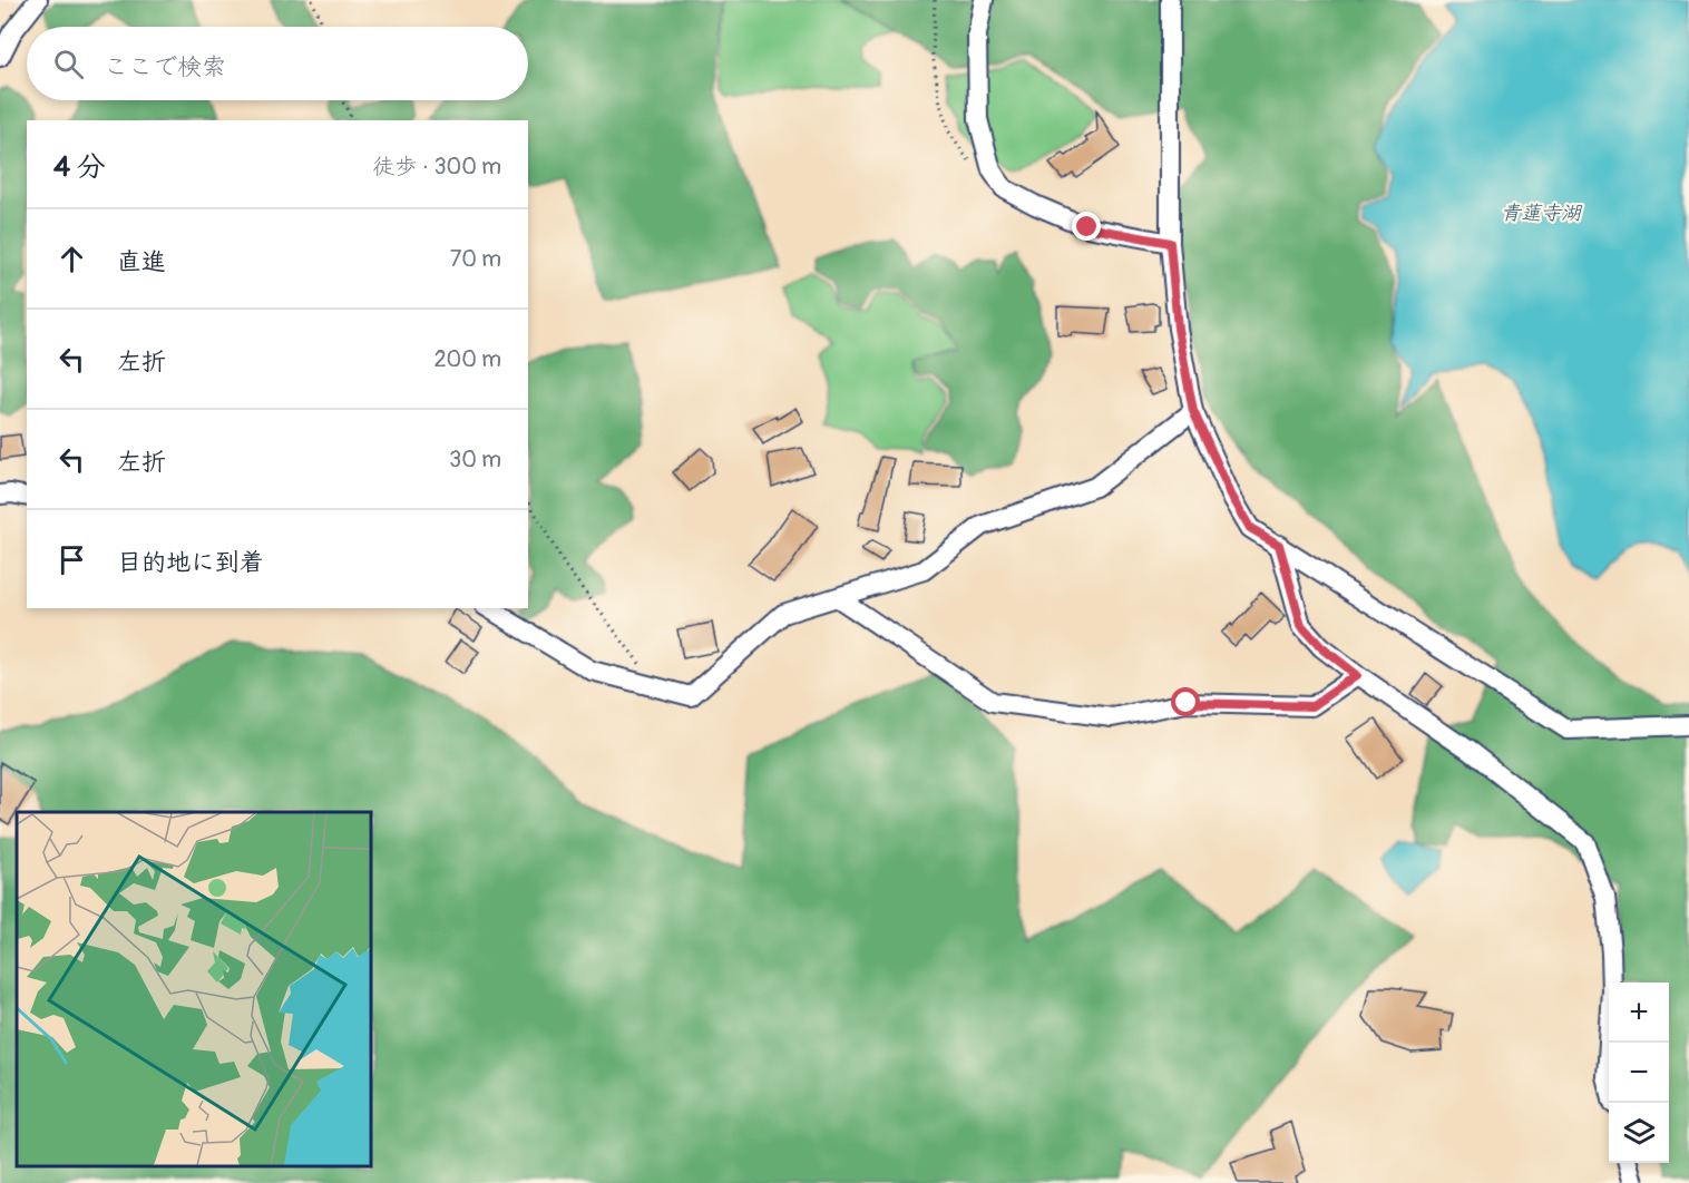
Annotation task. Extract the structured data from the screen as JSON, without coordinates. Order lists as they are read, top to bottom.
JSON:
{
  "water": ["青蓮寺湖"],
  "page": {
    "search": "ここで検索",
    "heading": ["4 分", "徒歩 · 300 m"],
    "list": [
      ["直進", "70 m"],
      ["左折", "200 m"],
      ["左折", "30 m"],
      "目的地に到着"
    ],
    "map_buttons": ["+", "−"]
  }
}
